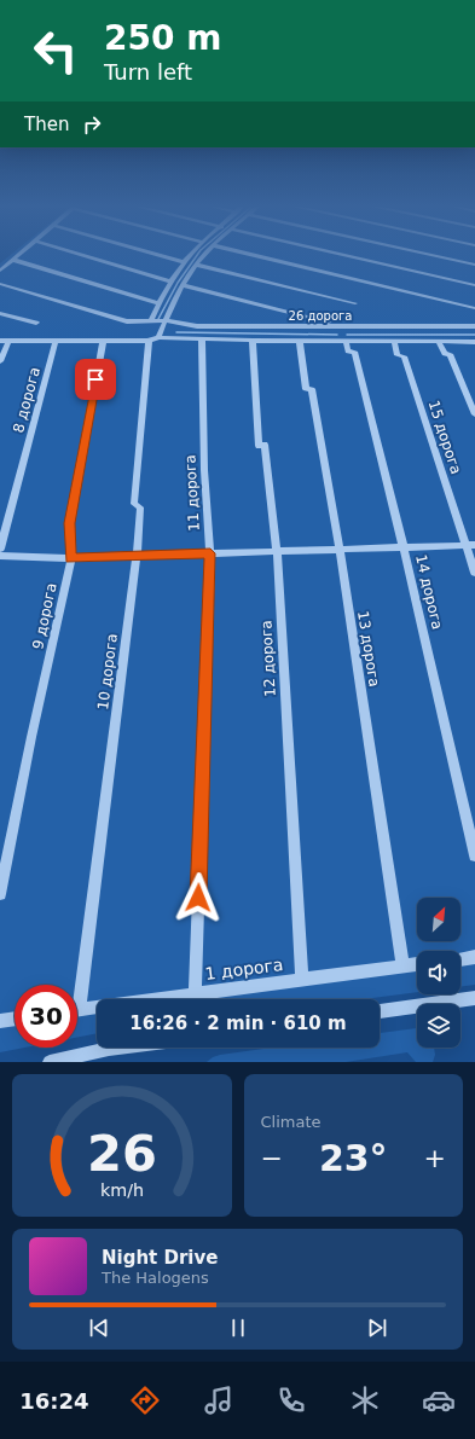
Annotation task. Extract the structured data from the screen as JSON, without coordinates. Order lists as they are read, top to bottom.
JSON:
{
  "streets": {
    "street": [
      "26 дорога",
      "8 дорога",
      "15 дорога",
      "11 дорога",
      "14 дорога",
      "9 дорога",
      "13 дорога",
      "12 дорога",
      "10 дорога",
      "1 дорога"
    ]
  },
  "crossings": [
    ["11 дорога", "1 дорога"],
    ["13 дорога", "1 дорога"],
    ["12 дорога", "1 дорога"]
  ],
  "north": "top right",
  "page": {
    "turn": ["250 m", "Turn left"],
    "then": "Then",
    "limit": "30",
    "trip": "16:26 · 2 min · 610 m",
    "tile": "Climate",
    "heat": ["−", "23°", "+"],
    "song": ["Night Drive", "The Halogens"],
    "tabs": "16:24",
    "gauge": ["26", "km/h"]
  }
}
